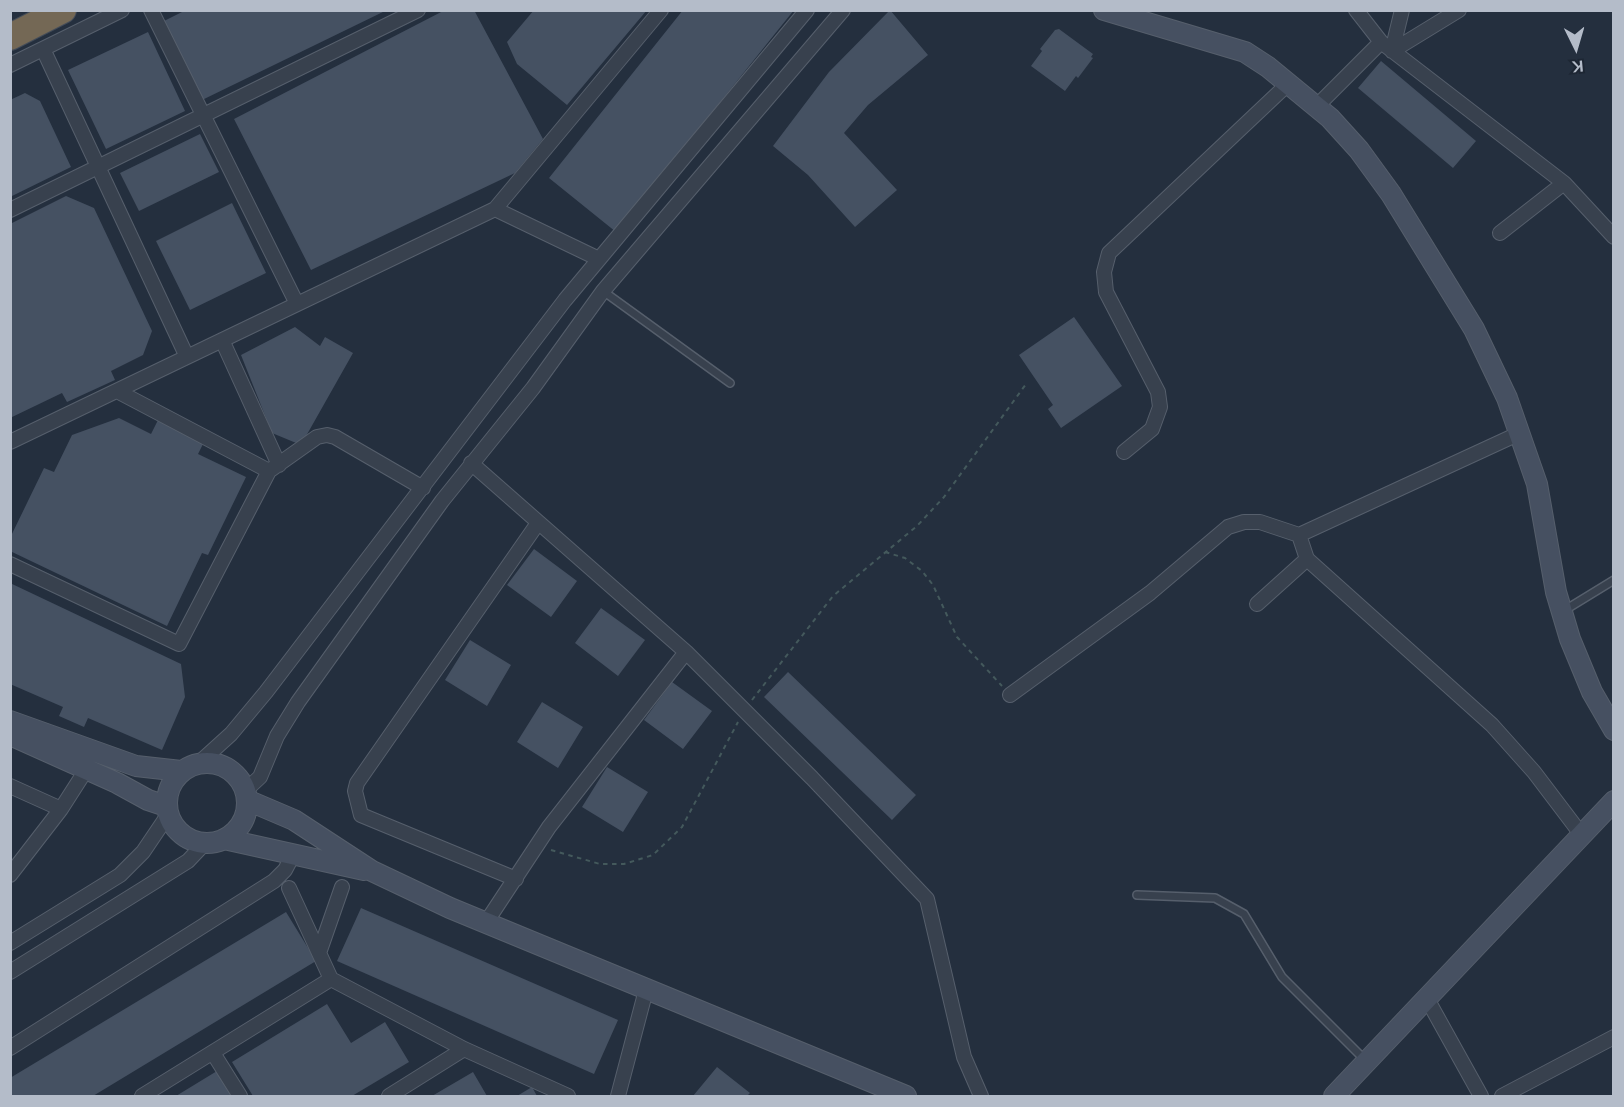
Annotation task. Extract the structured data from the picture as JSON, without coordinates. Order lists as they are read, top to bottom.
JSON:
{
  "north": "bottom"
}
